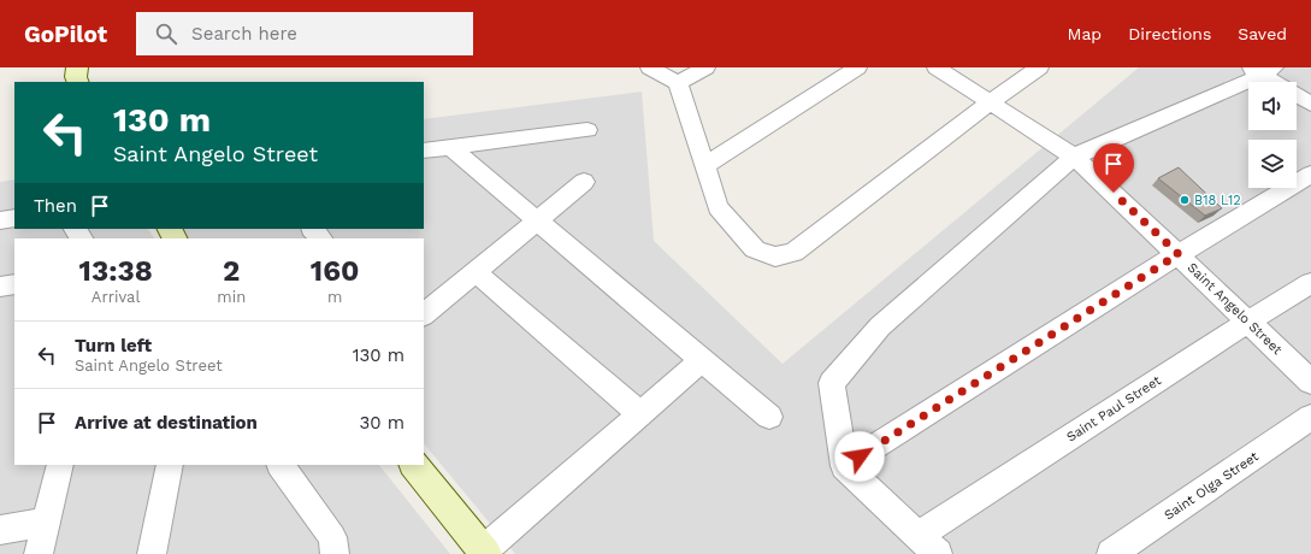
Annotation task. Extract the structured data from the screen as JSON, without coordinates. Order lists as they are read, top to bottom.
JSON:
{
  "streets": {
    "street": ["Saint Angelo Street", "Saint Paul Street", "Saint Olga Street"]
  },
  "crossings": [
    ["Saint Angelo Street", "Saint Paul Street"]
  ],
  "places": ["B18 L12"],
  "page": {
    "header": "GoPilot",
    "search": "Search here",
    "nav": ["Map", "Directions", "Saved"],
    "turn": ["130 m", "Saint Angelo Street"],
    "then": "Then",
    "eta": [
      "13:38",
      "Arrival",
      "2",
      "min",
      "160",
      "m"
    ],
    "list": [
      {
        "name": "Turn left",
        "note": "Saint Angelo Street",
        "value": "130 m"
      },
      {
        "name": "Arrive at destination",
        "value": "30 m"
      }
    ]
  }
}
